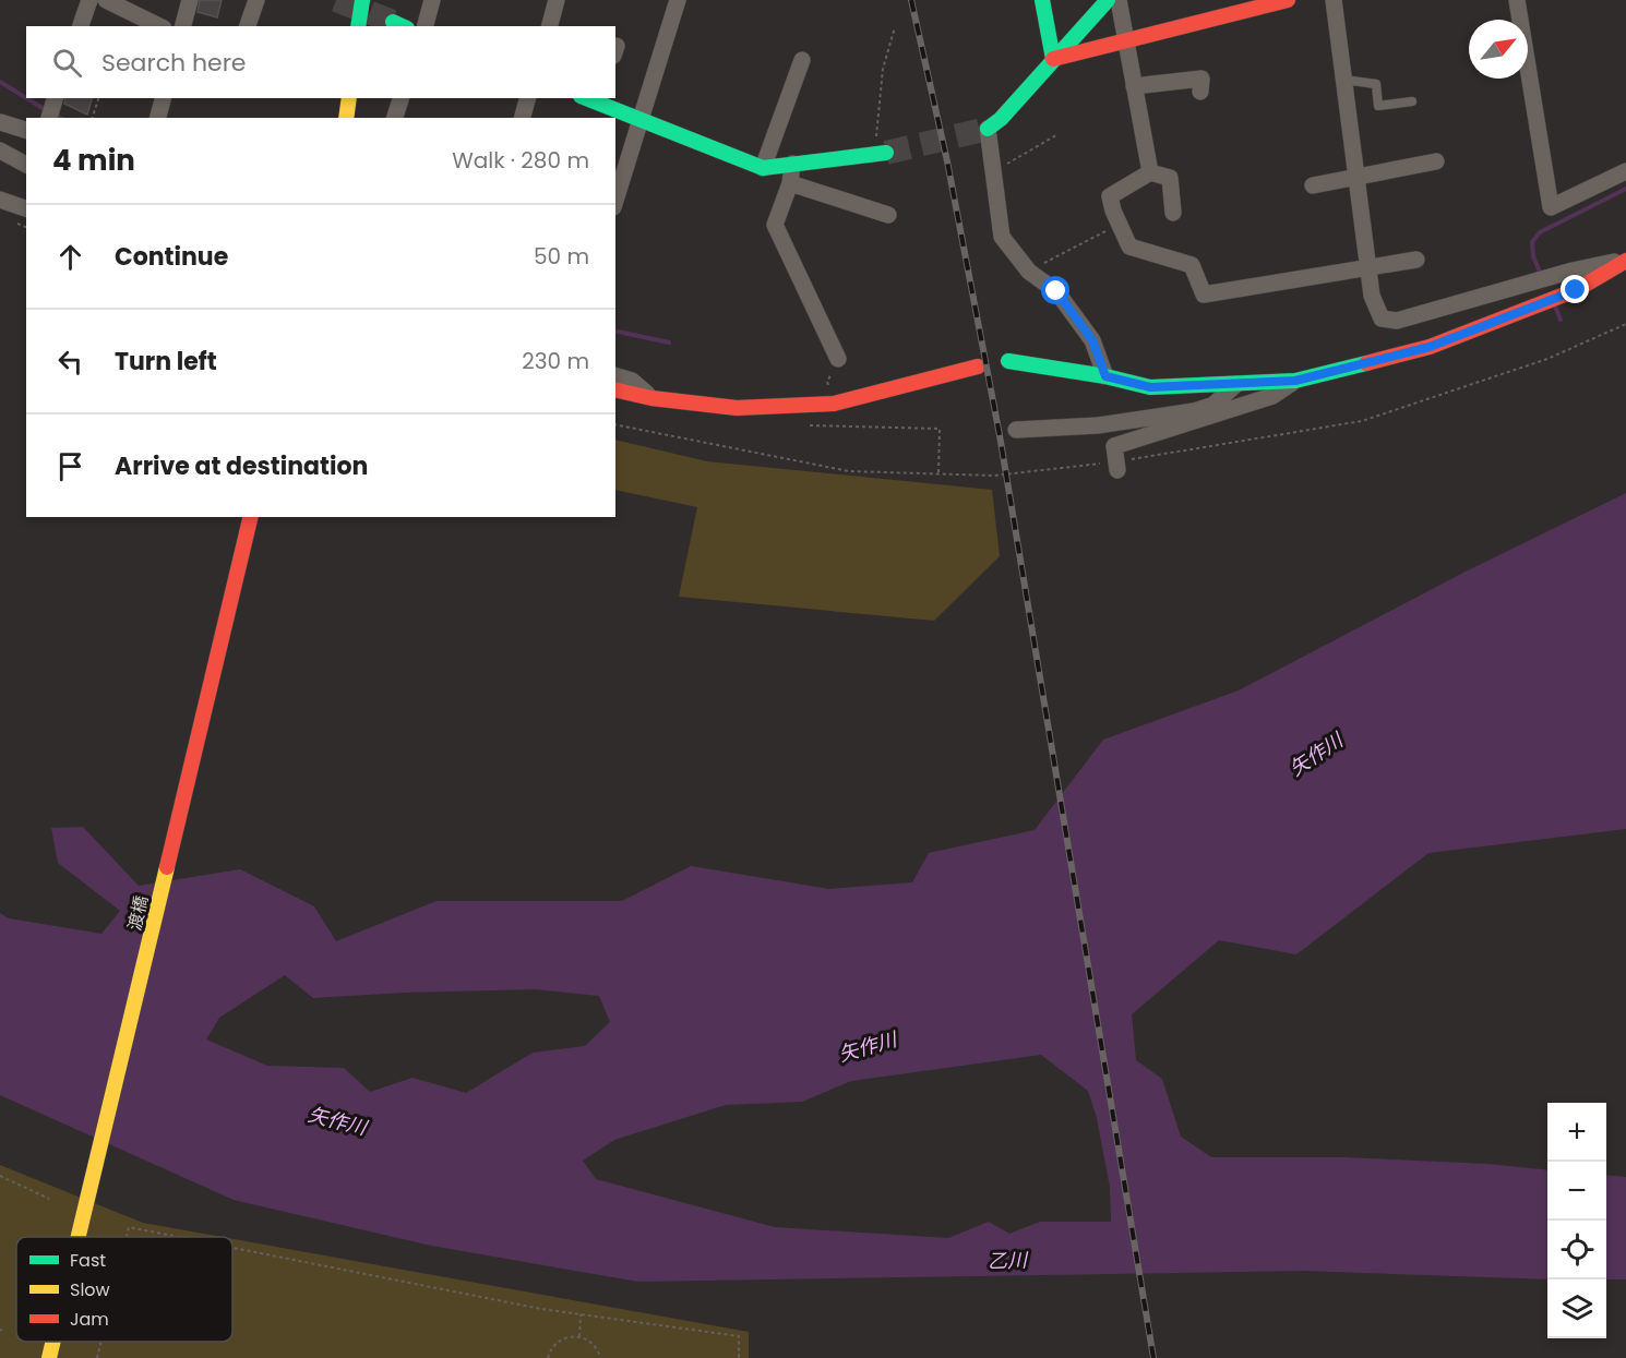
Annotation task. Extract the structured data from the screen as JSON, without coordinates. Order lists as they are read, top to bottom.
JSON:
{
  "streets": {
    "street": ["渡橋"]
  },
  "water": ["矢作川", "乙川"],
  "legend": ["Fast", "Slow", "Jam"],
  "north": "top right",
  "page": {
    "search": "Search here",
    "heading": ["4 min", "Walk · 280 m"],
    "list": [
      ["Continue", "50 m"],
      ["Turn left", "230 m"],
      "Arrive at destination"
    ],
    "map_buttons": ["+", "−"]
  }
}
